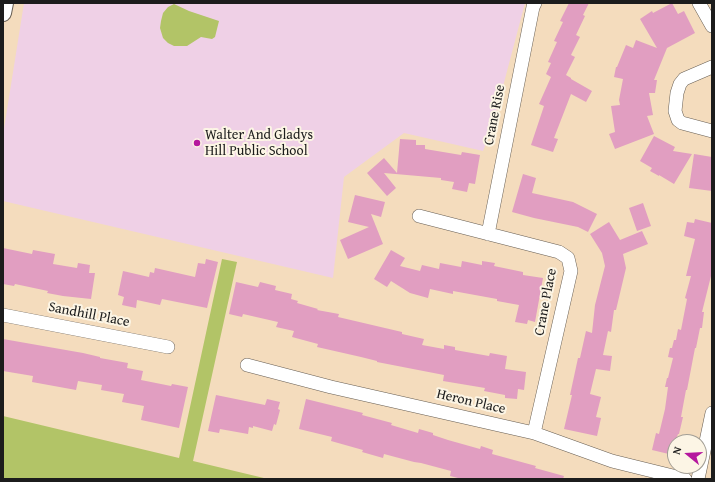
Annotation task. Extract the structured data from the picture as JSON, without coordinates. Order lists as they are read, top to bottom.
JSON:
{
  "streets": {
    "street": [
      "Crane Rise",
      "Crane Place",
      "Sandhill Place",
      "Heron Place"
    ]
  },
  "crossings": [
    ["Crane Rise", "Crane Place"],
    ["Crane Place", "Heron Place"]
  ],
  "places": ["Walter And Gladys Hill Public School"],
  "north": "left"
}
